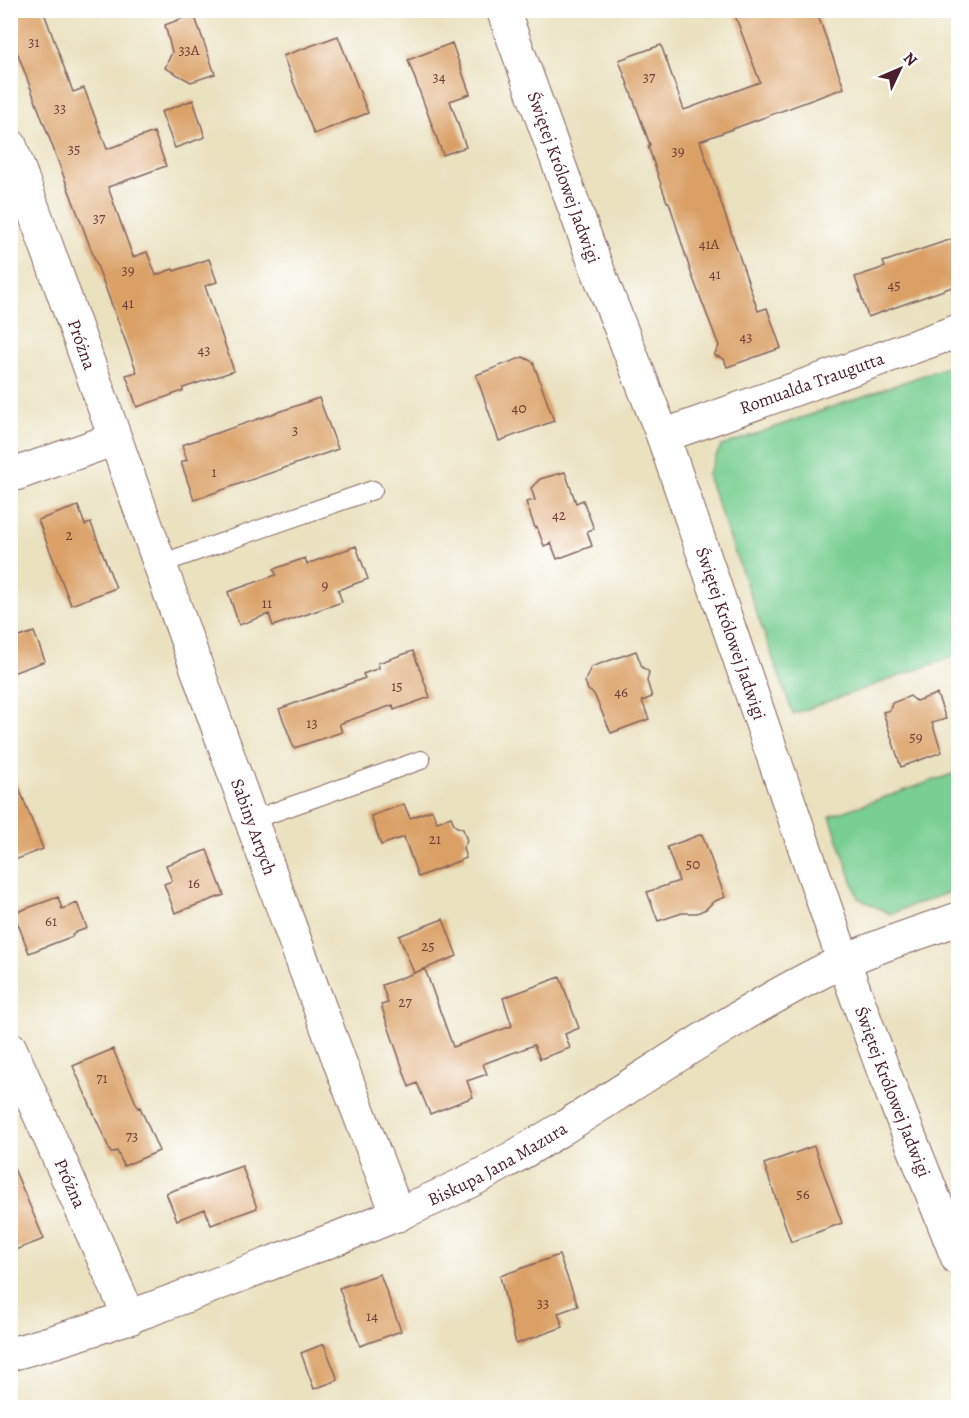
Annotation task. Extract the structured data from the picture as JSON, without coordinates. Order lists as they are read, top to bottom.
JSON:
{
  "streets": {
    "street": [
      "Świętej Królowej Jadwigi",
      "Próżna",
      "Romualda Traugutta",
      "Sabiny Artych",
      "Biskupa Jana Mazura"
    ]
  },
  "crossings": [
    ["Świętej Królowej Jadwigi", "Romualda Traugutta"],
    ["Świętej Królowej Jadwigi", "Biskupa Jana Mazura"],
    ["Próżna", "Sabiny Artych"],
    ["Próżna", "Biskupa Jana Mazura"],
    ["Sabiny Artych", "Biskupa Jana Mazura"]
  ],
  "house_numbers": [
    "31",
    "33A",
    "34",
    "37",
    "33",
    "35",
    "39",
    "37",
    "41A",
    "39",
    "41",
    "45",
    "41",
    "43",
    "43",
    "40",
    "3",
    "1",
    "42",
    "2",
    "9",
    "11",
    "15",
    "46",
    "13",
    "59",
    "21",
    "50",
    "16",
    "61",
    "25",
    "27",
    "71",
    "73",
    "56",
    "33",
    "14"
  ],
  "north": "top right"
}
